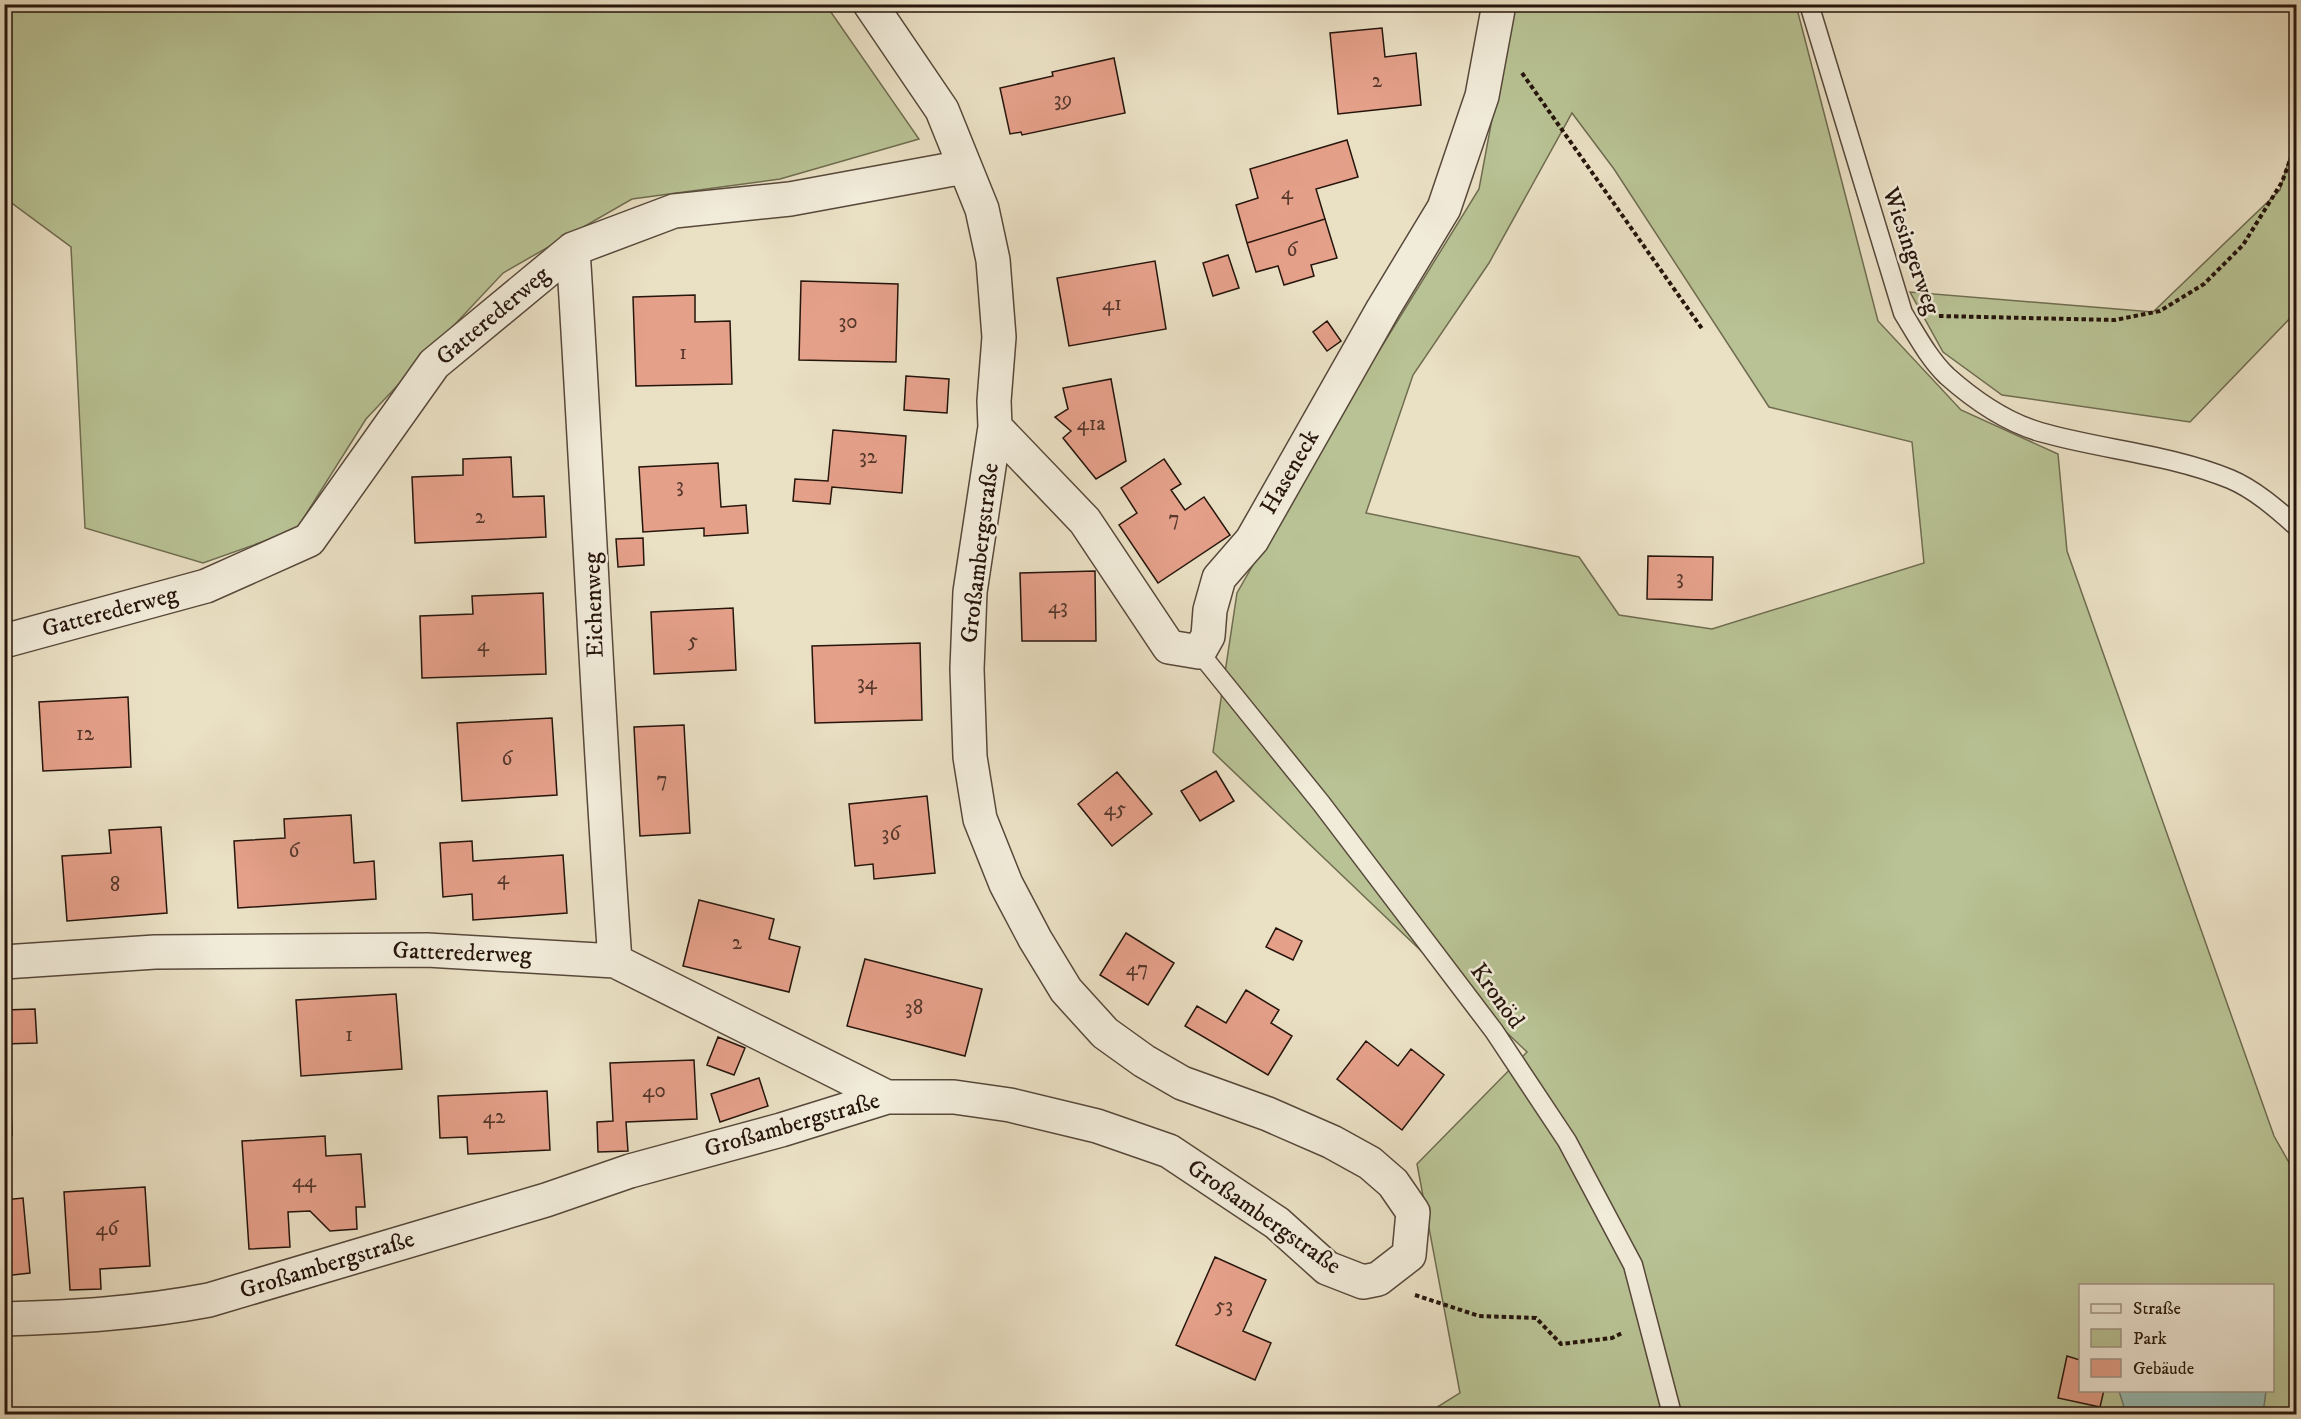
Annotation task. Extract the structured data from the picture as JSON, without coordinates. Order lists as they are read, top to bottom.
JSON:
{
  "streets": {
    "street": [
      "Gatterederweg",
      "Haseneck",
      "Großambergstraße",
      "Eichenweg"
    ],
    "lane": ["Wiesingerweg", "Kronöd"]
  },
  "crossings": [
    ["Gatterederweg", "Großambergstraße"],
    ["Gatterederweg", "Eichenweg"],
    ["Haseneck", "Kronöd"]
  ],
  "house_numbers": [
    "2",
    "39",
    "4",
    "6",
    "41",
    "30",
    "1",
    "41a",
    "32",
    "3",
    "2",
    "7",
    "3",
    "43",
    "5",
    "4",
    "34",
    "12",
    "6",
    "7",
    "45",
    "36",
    "6",
    "4",
    "8",
    "2",
    "47",
    "38",
    "1",
    "40",
    "42",
    "44",
    "46",
    "53"
  ],
  "legend": ["Straße", "Park", "Gebäude"]
}
